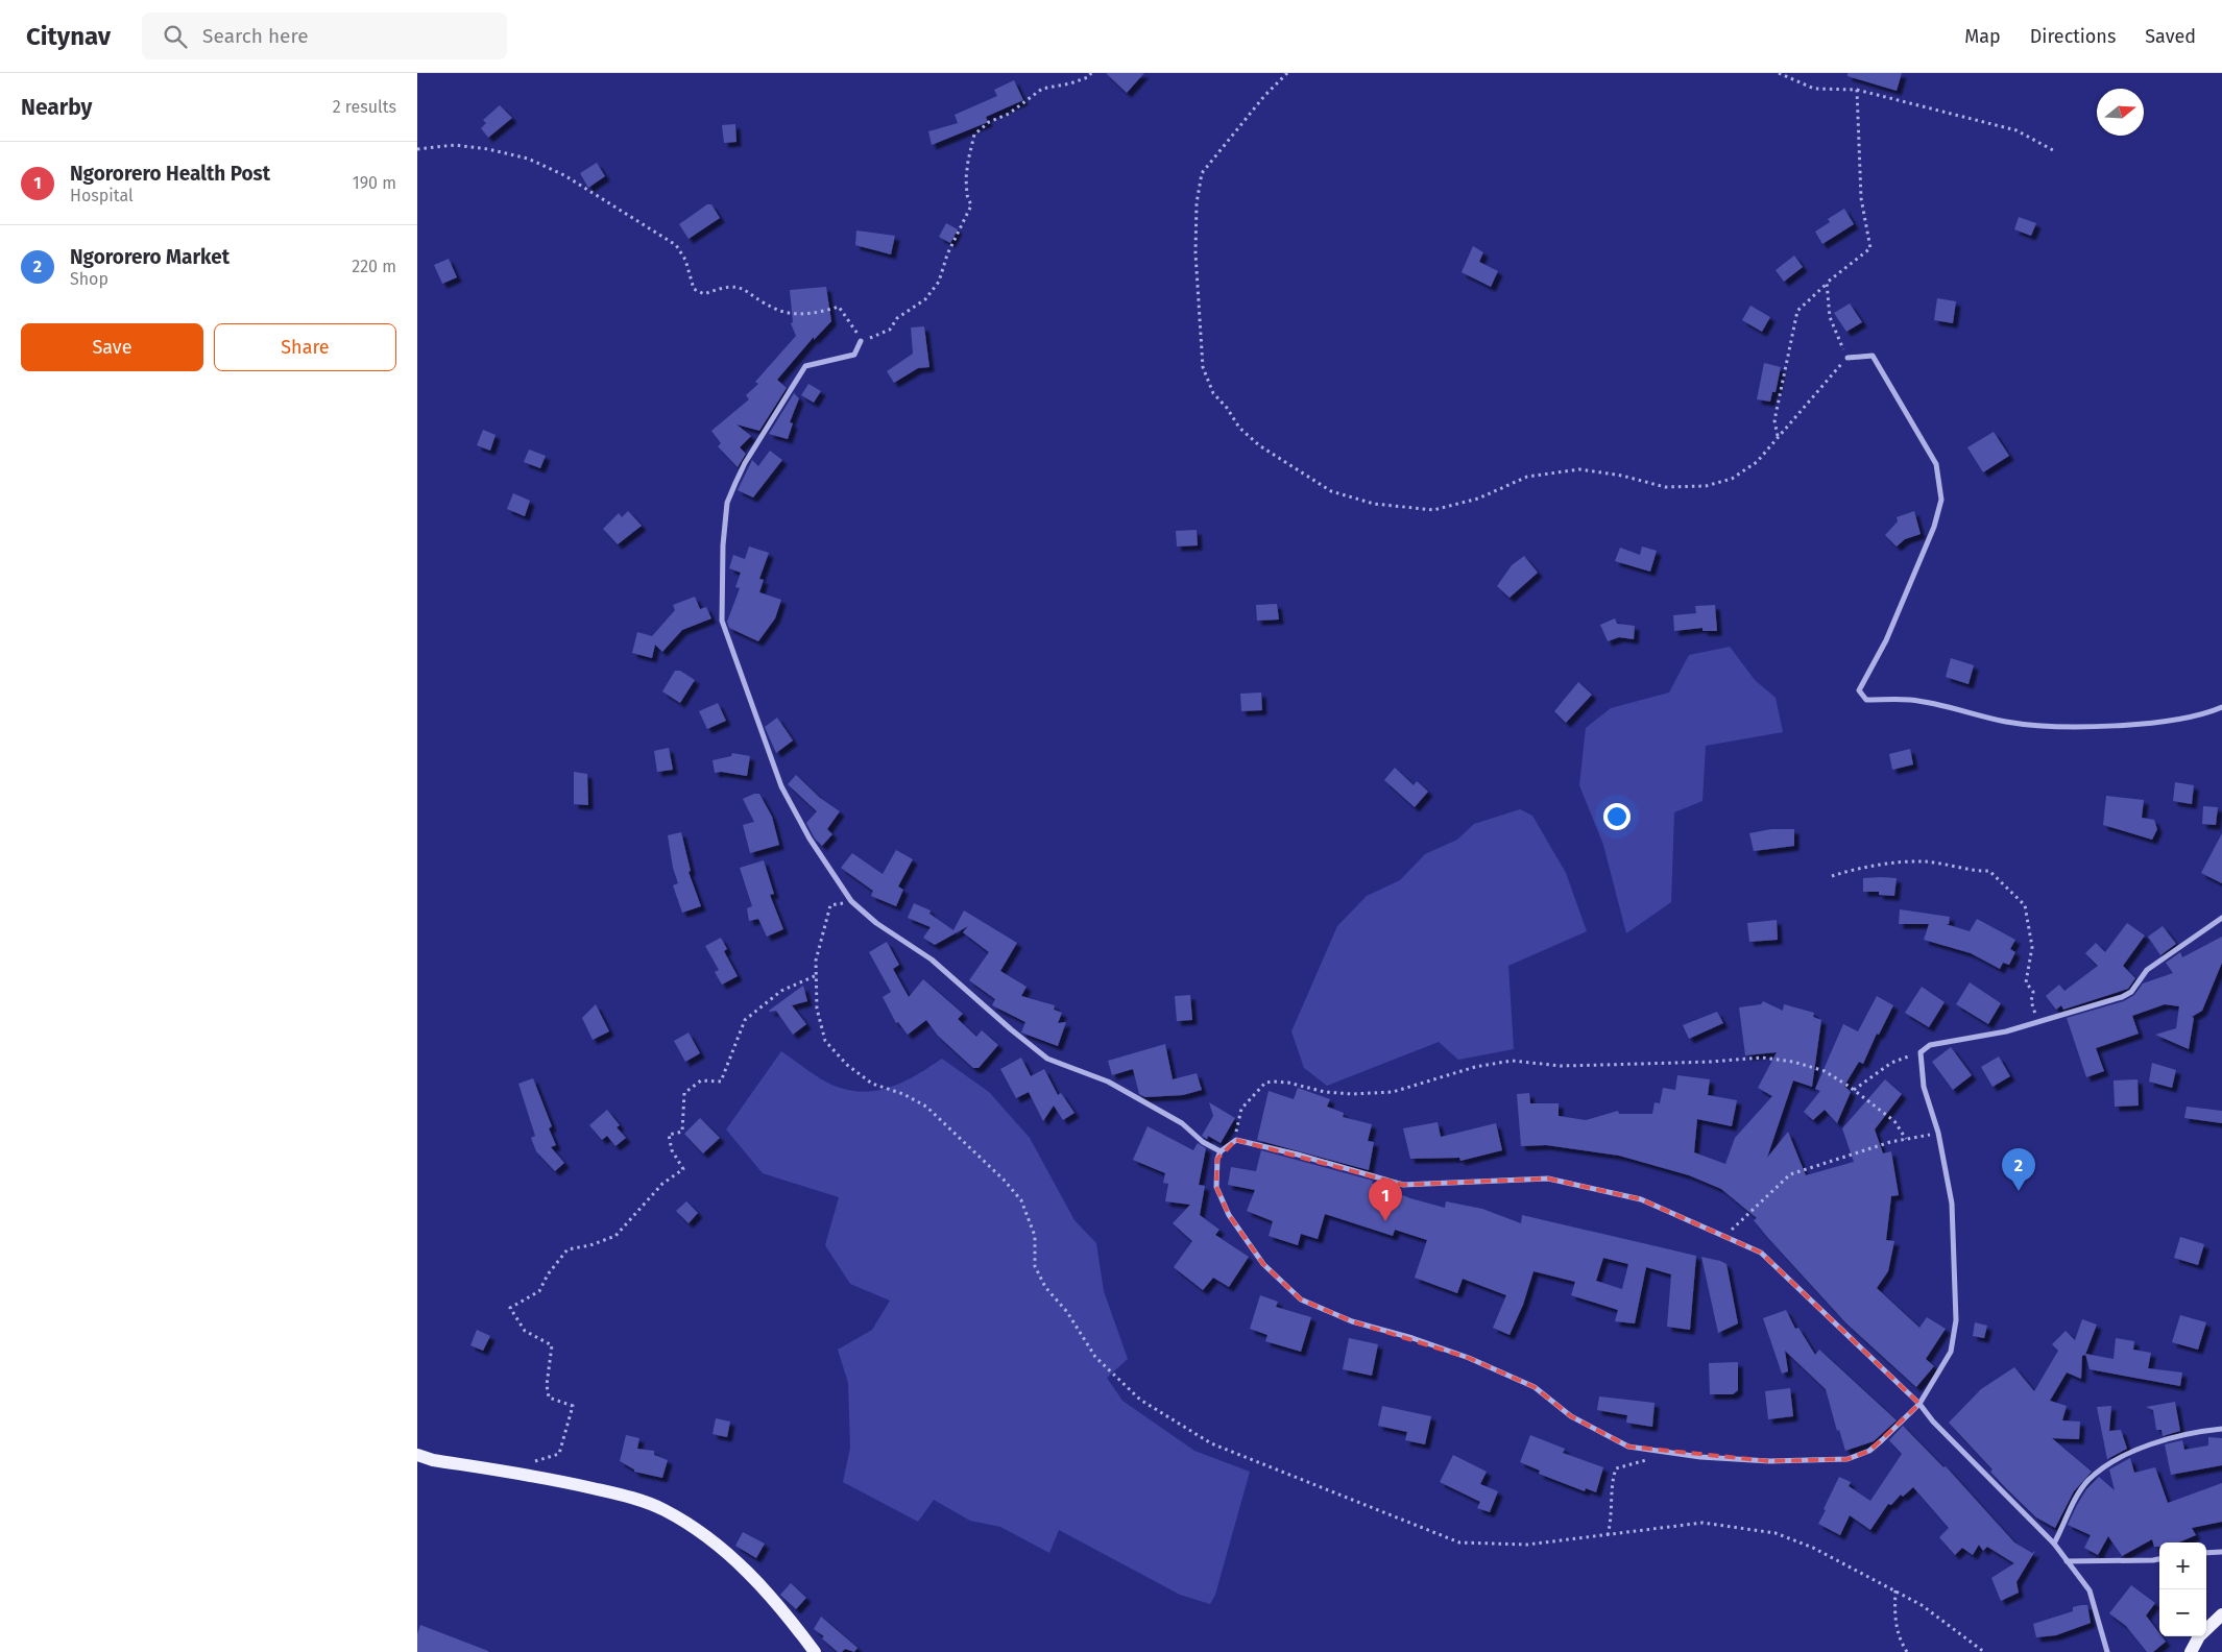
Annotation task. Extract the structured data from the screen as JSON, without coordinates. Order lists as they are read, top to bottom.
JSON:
{
  "north": "right",
  "page": {
    "header": "Citynav",
    "search": "Search here",
    "nav": ["Map", "Directions", "Saved"],
    "heading": ["Nearby", "2 results"],
    "list": [
      {
        "mark": "1",
        "name": "Ngororero Health Post",
        "note": "Hospital",
        "value": "190 m"
      },
      {
        "mark": "2",
        "name": "Ngororero Market",
        "note": "Shop",
        "value": "220 m"
      }
    ],
    "buttons": ["Save", "Share"],
    "pins": ["2", "1"],
    "map_buttons": ["+", "−"]
  }
}
